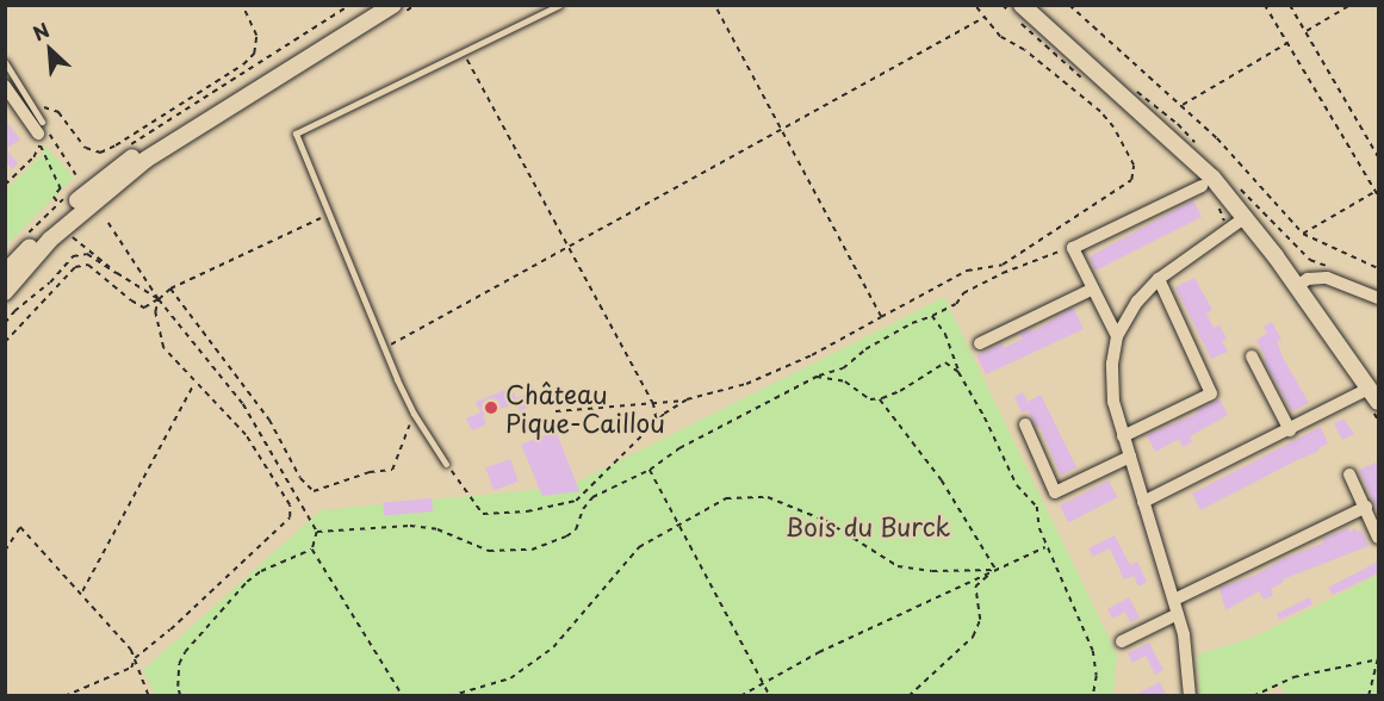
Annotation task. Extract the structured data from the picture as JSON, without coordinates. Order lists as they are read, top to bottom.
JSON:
{
  "parks": ["Bois du Burck"],
  "places": ["Château Pique-Caillou"],
  "north": "top left"
}
